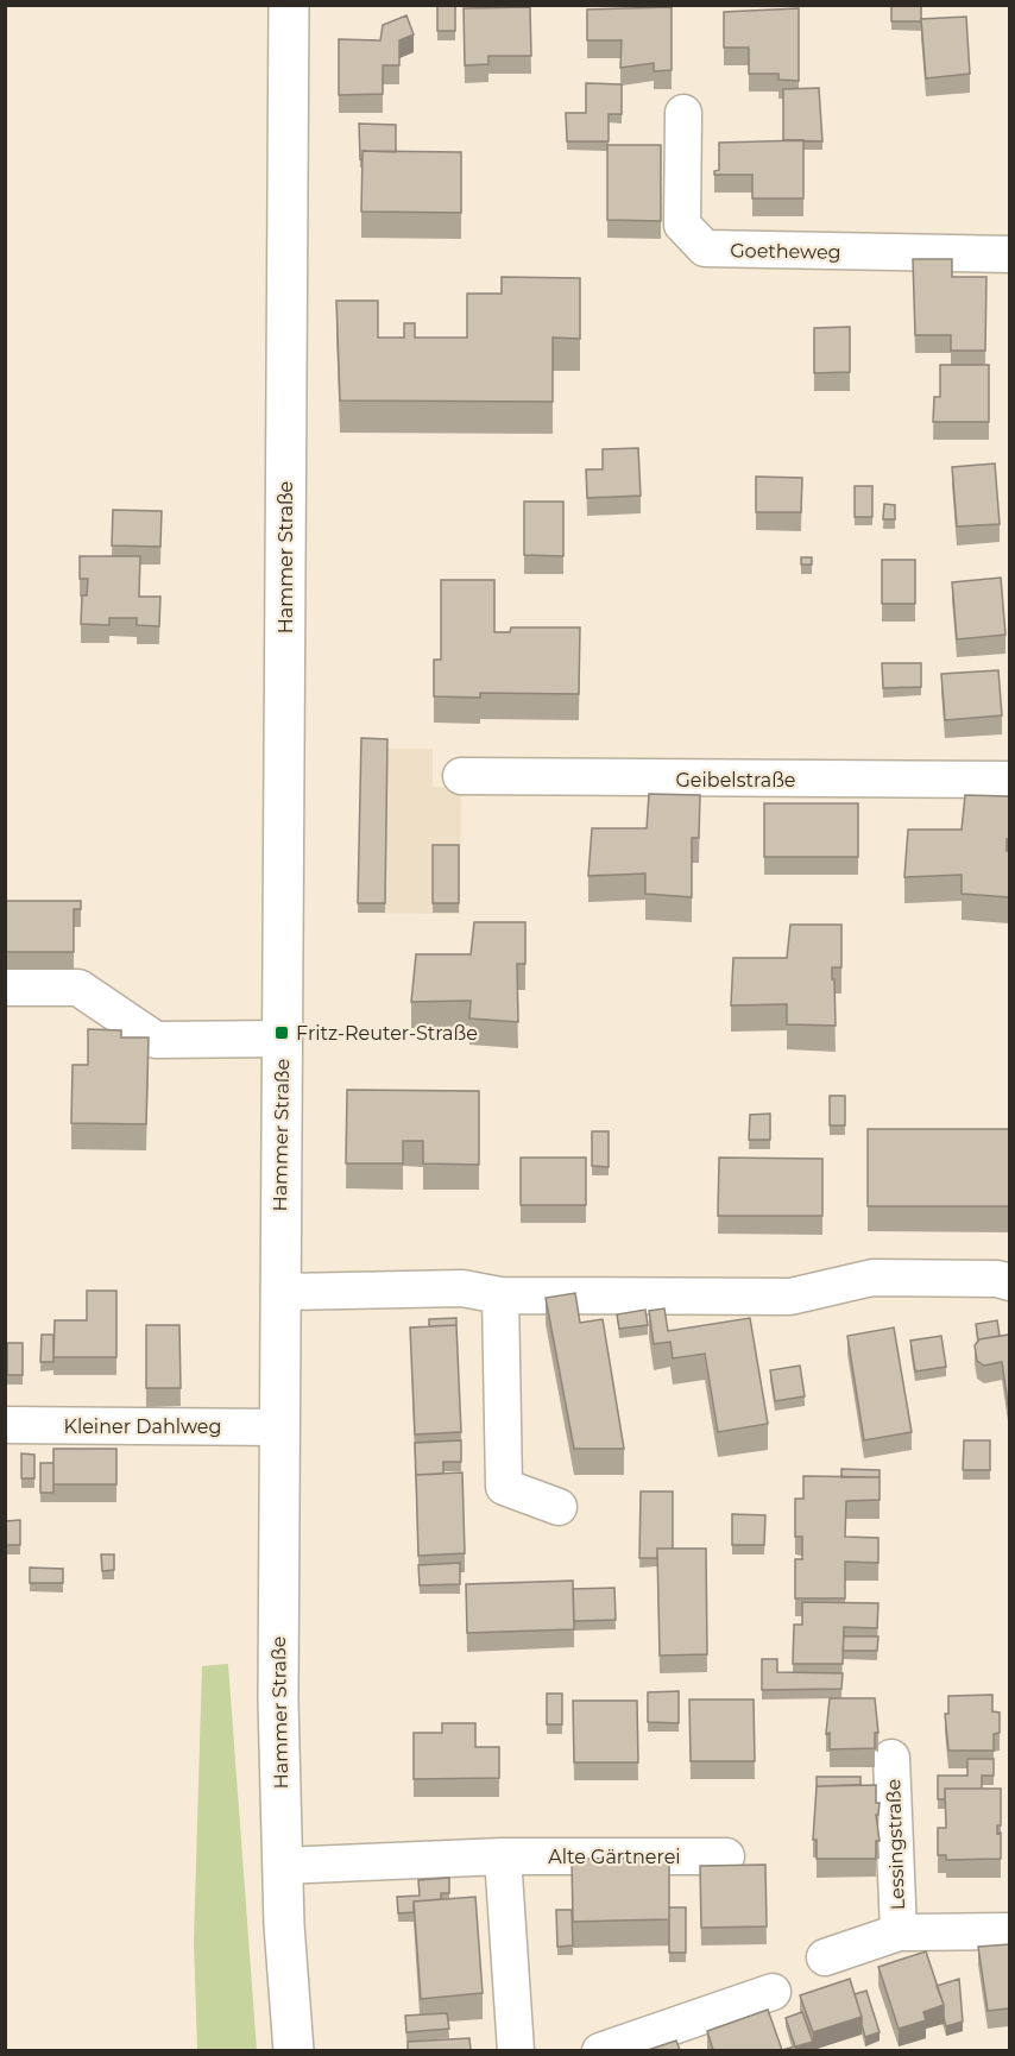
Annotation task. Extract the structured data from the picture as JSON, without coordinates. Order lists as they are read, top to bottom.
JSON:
{
  "streets": {
    "main road": ["Hammer Straße"],
    "street": [
      "Goetheweg",
      "Geibelstraße",
      "Kleiner Dahlweg",
      "Lessingstraße",
      "Alte Gärtnerei"
    ]
  },
  "crossings": [
    ["Hammer Straße", "Kleiner Dahlweg"],
    ["Hammer Straße", "Alte Gärtnerei"]
  ],
  "places": {
    "transit": ["Fritz-Reuter-Straße"]
  }
}
